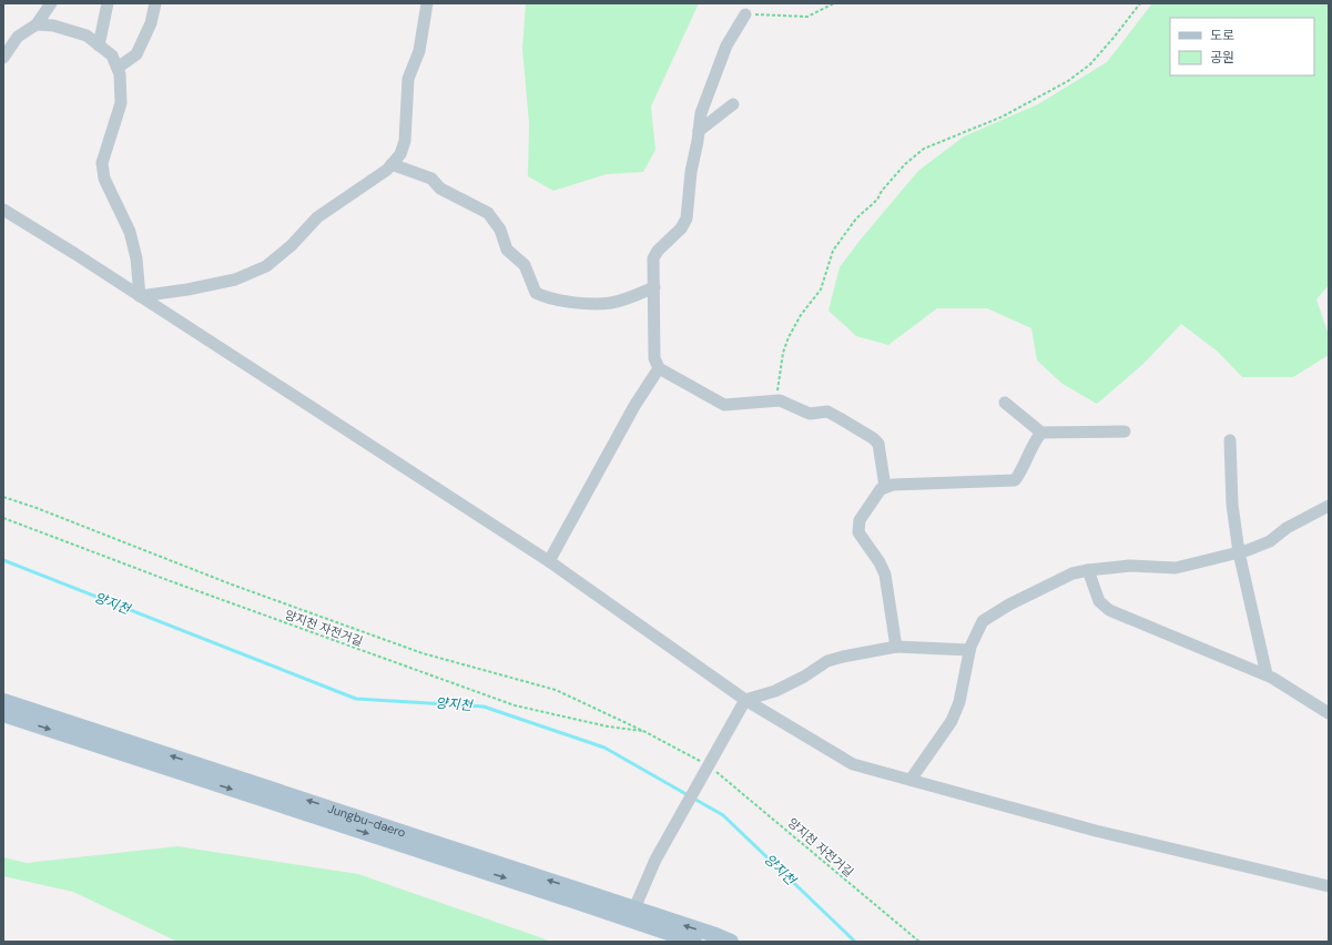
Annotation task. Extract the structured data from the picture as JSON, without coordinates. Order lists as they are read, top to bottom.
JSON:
{
  "streets": {
    "main road": ["Jungbu-daero"],
    "path": ["양지천 자전거길"]
  },
  "water": ["양지천"],
  "legend": ["도로", "공원"]
}
